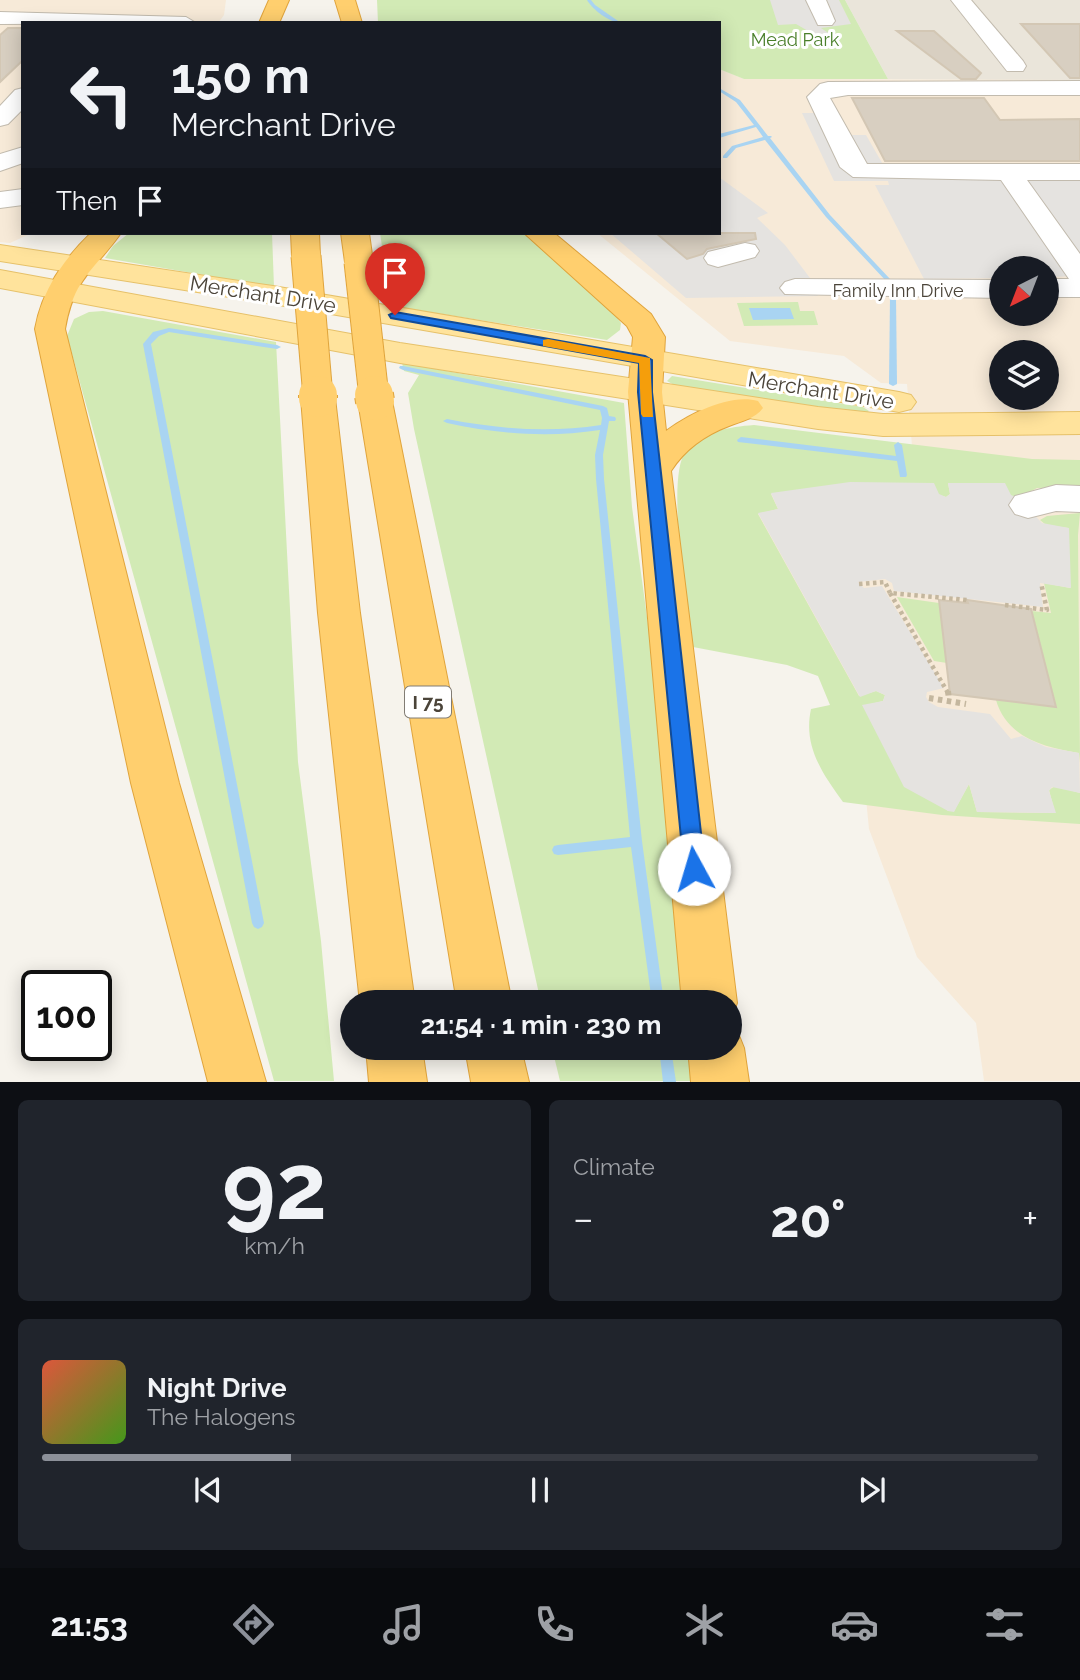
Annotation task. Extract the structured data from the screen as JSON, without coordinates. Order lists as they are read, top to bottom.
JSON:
{
  "streets": {
    "highway": ["I 75"],
    "main road": ["Merchant Drive"],
    "street": ["Family Inn Drive"]
  },
  "parks": ["Mead Park"],
  "north": "bottom left",
  "page": {
    "turn": ["150 m", "Merchant Drive"],
    "then": "Then",
    "limit": "100",
    "trip": "21:54 · 1 min · 230 m",
    "tile": [
      ["92", "km/h"],
      "Climate"
    ],
    "heat": ["−", "20°", "+"],
    "song": ["Night Drive", "The Halogens"],
    "tabs": "21:53"
  }
}
